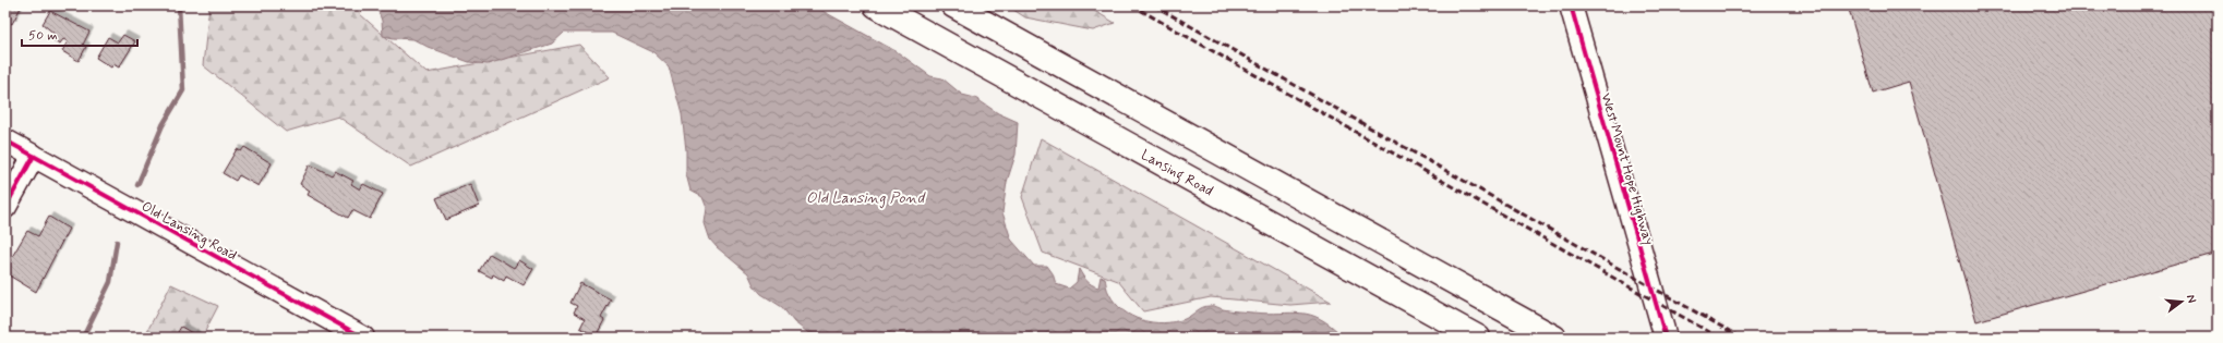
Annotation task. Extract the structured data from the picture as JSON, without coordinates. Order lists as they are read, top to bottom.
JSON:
{
  "streets": {
    "main road": ["Lansing Road"],
    "street": ["West Mount Hope Highway", "Old Lansing Road"]
  },
  "water": ["Old Lansing Pond"],
  "scale_bar": "50 m",
  "north": "right"
}
